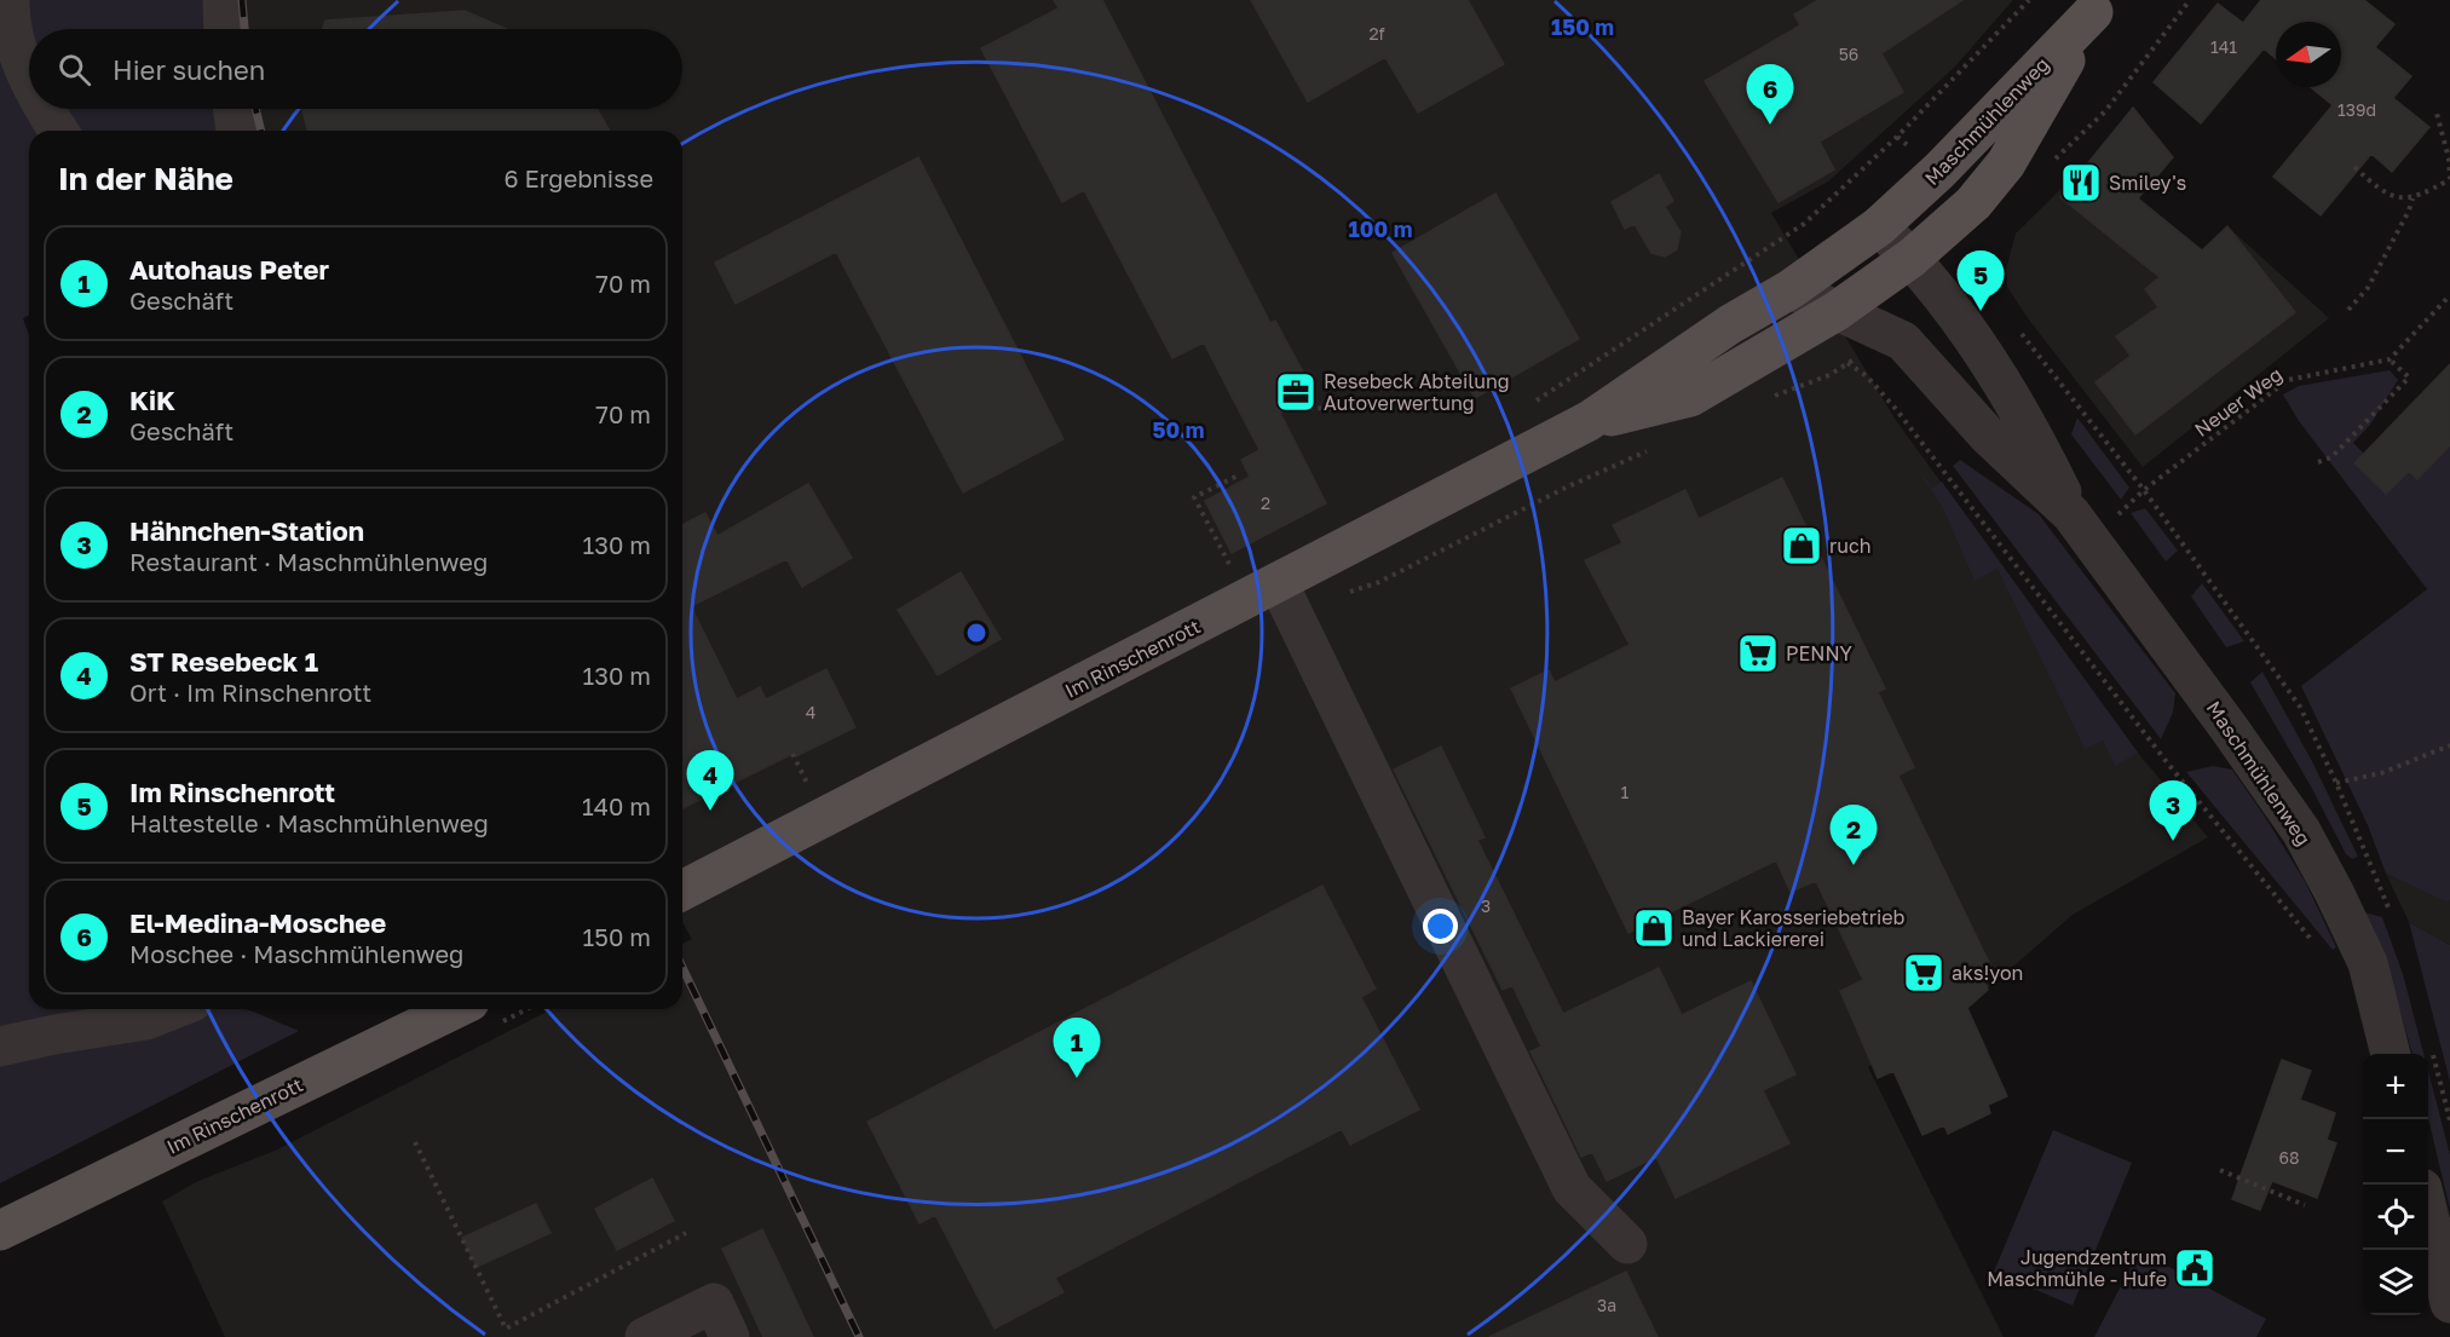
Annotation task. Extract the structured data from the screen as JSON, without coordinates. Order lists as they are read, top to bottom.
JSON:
{
  "streets": {
    "main road": ["Maschmühlenweg", "Im Rinschenrott"],
    "path": ["Neuer Weg"]
  },
  "crossings": [
    ["Maschmühlenweg", "Neuer Weg"],
    ["Maschmühlenweg", "Im Rinschenrott"]
  ],
  "places": {
    "restaurant": ["Smiley's"],
    "office": ["Resebeck Abteilung Autoverwertung"],
    "shop": ["ruch", "Bayer Karosseriebetrieb und Lackiererei"],
    "supermarket": ["PENNY", "aks!yon"],
    "public building": ["Jugendzentrum Maschmühle - Hufe"]
  },
  "house_numbers": [
    "2f",
    "141",
    "56",
    "139d",
    "2",
    "4",
    "1",
    "3",
    "68",
    "3a"
  ],
  "north": "left",
  "page": {
    "search": "Hier suchen",
    "pins": [
      "6",
      "5",
      "4",
      "3",
      "2",
      "1"
    ],
    "heading": ["In der Nähe", "6 Ergebnisse"],
    "list": [
      {
        "mark": "1",
        "name": "Autohaus Peter",
        "note": "Geschäft",
        "value": "70 m"
      },
      {
        "mark": "2",
        "name": "KiK",
        "note": "Geschäft",
        "value": "70 m"
      },
      {
        "mark": "3",
        "name": "Hähnchen-Station",
        "note": "Restaurant · Maschmühlenweg",
        "value": "130 m"
      },
      {
        "mark": "4",
        "name": "ST Resebeck 1",
        "note": "Ort · Im Rinschenrott",
        "value": "130 m"
      },
      {
        "mark": "5",
        "name": "Im Rinschenrott",
        "note": "Haltestelle · Maschmühlenweg",
        "value": "140 m"
      },
      {
        "mark": "6",
        "name": "El-Medina-Moschee",
        "note": "Moschee · Maschmühlenweg",
        "value": "150 m"
      }
    ],
    "map_buttons": ["+", "−"]
  },
  "rings": ["150 m", "100 m", "50 m"]
}
